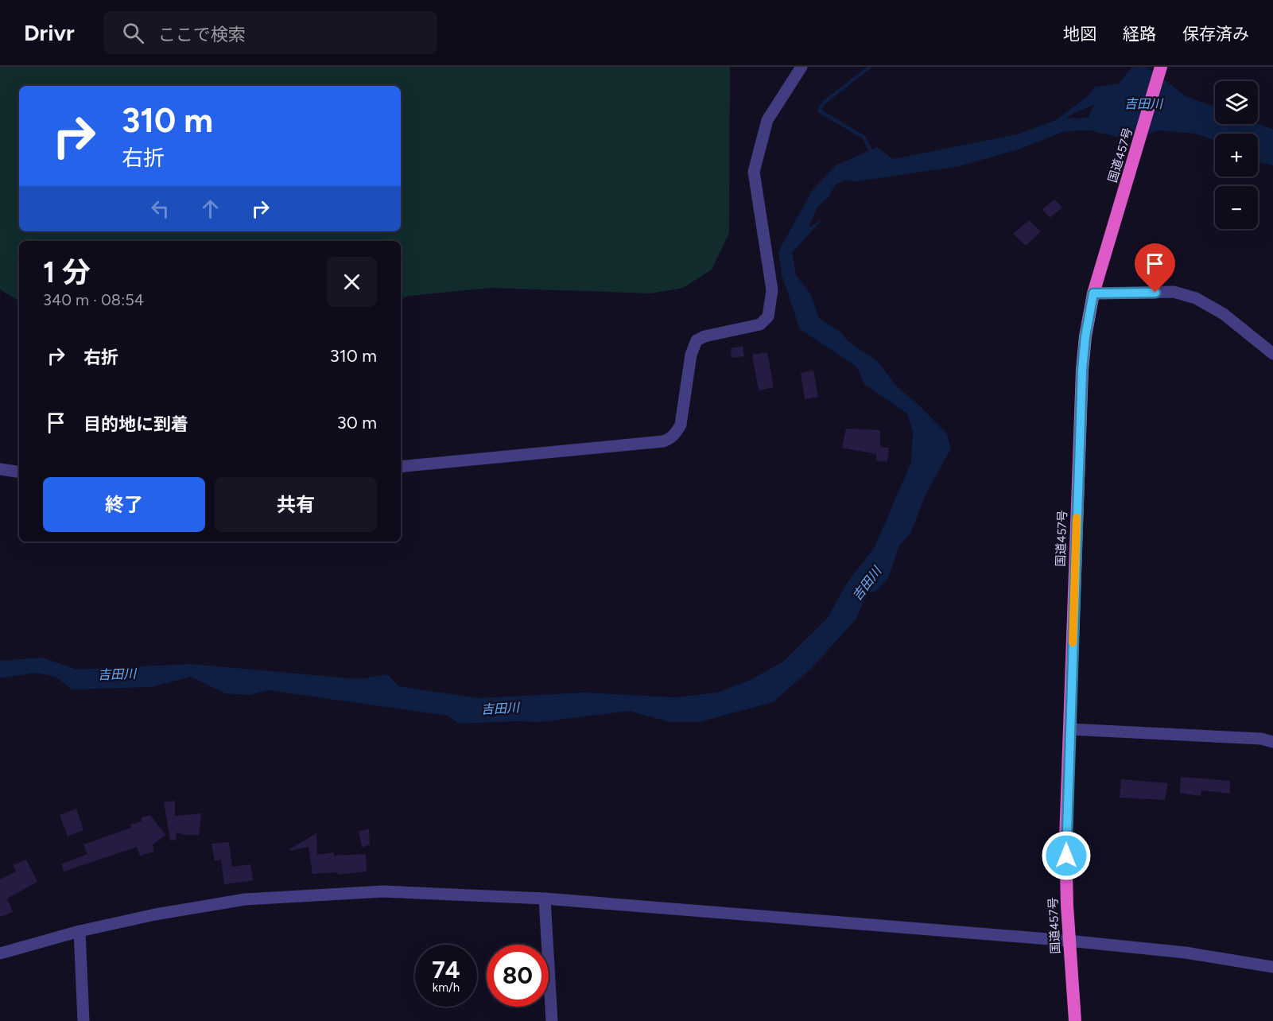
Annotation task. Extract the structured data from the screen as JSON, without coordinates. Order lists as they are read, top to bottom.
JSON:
{
  "streets": {
    "highway": ["国道457号"]
  },
  "water": ["吉田川"],
  "page": {
    "header": "Drivr",
    "search": "ここで検索",
    "nav": ["地図", "経路", "保存済み"],
    "map_buttons": ["+", "−"],
    "turn": ["310 m", "右折"],
    "heading": ["1 分", "340 m · 08:54"],
    "list": [
      {
        "name": "右折",
        "value": "310 m"
      },
      {
        "name": "目的地に到着",
        "value": "30 m"
      }
    ],
    "buttons": ["終了", "共有"],
    "speed": "74 km/h",
    "limit": "80"
  }
}
